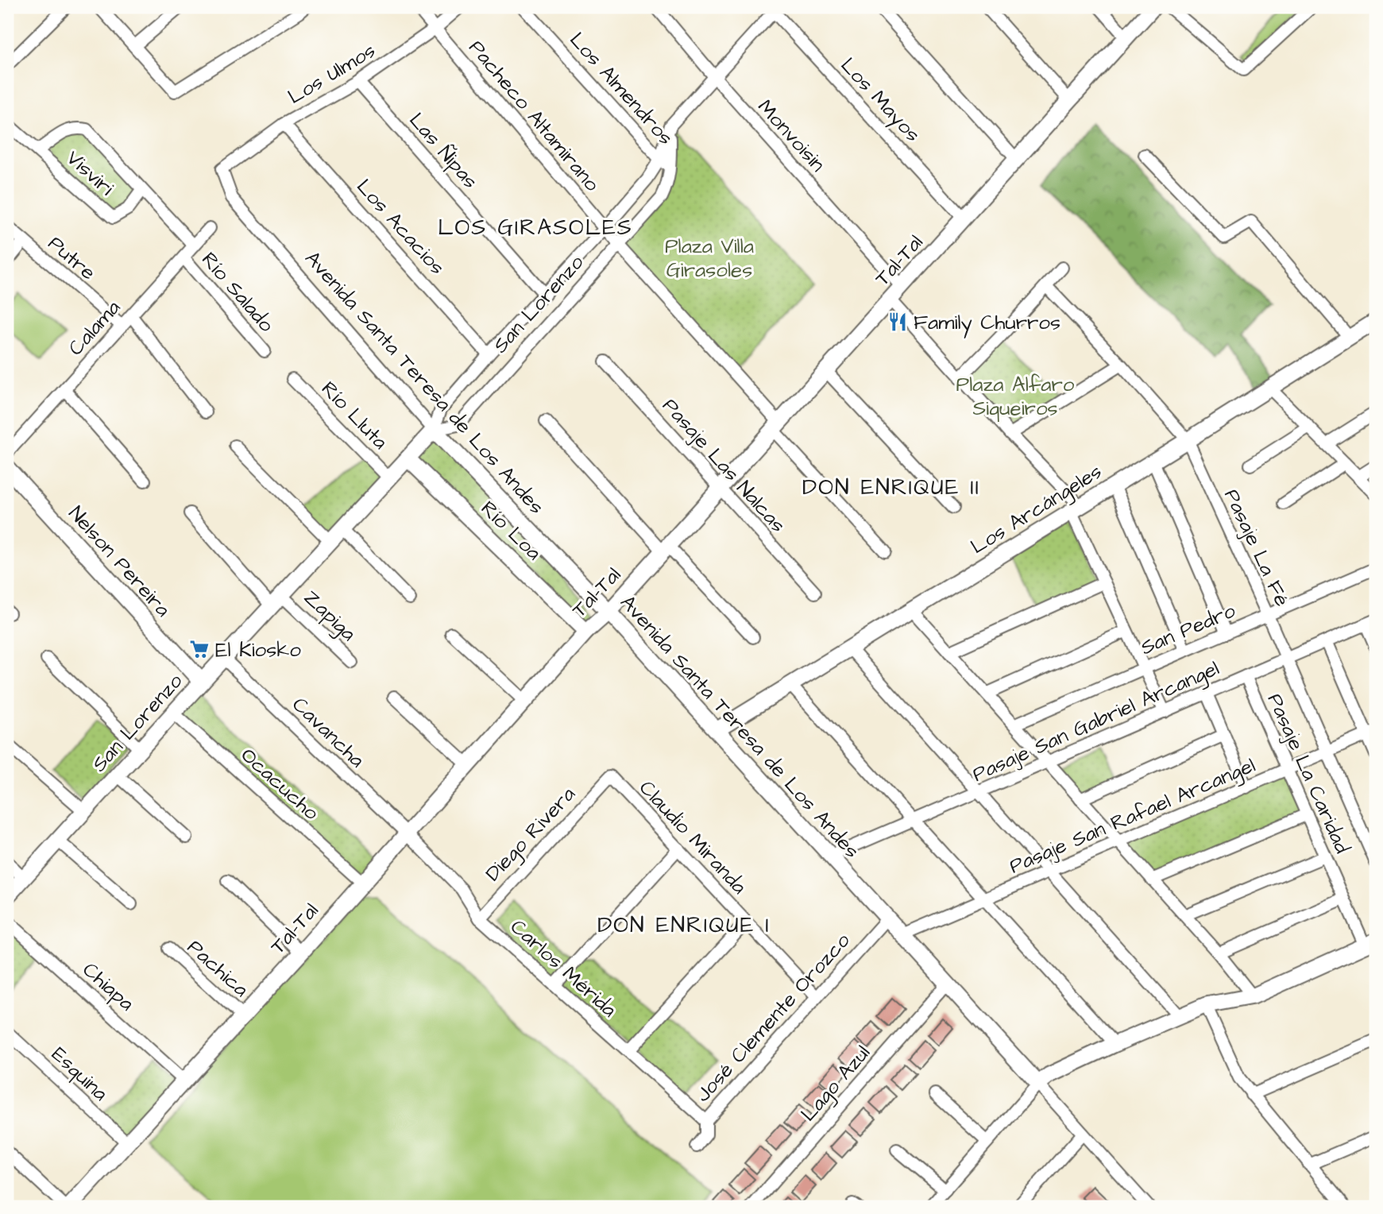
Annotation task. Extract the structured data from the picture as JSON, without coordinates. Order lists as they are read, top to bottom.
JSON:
{
  "streets": {
    "street": [
      "Los Ulmos",
      "Los Almendros",
      "Los Mayos",
      "Pacheco Altamirano",
      "Monvoisin",
      "Las Ñipas",
      "Visviri",
      "Los Acacios",
      "Putre",
      "Tal-Tal",
      "Río Salado",
      "San Lorenzo",
      "Calama",
      "Avenida Santa Teresa de Los Andes",
      "Río Lluta",
      "Pasaje Las Nalcas",
      "Los Arcángeles",
      "Río Loa",
      "Pasaje La Fé",
      "Nelson Pereira",
      "Zapiga",
      "San Pedro",
      "Pasaje San Gabriel Arcangel",
      "Cavancha",
      "Pasaje La Caridad",
      "Ocacucho",
      "Pasaje San Rafael Arcangel",
      "Diego Rivera",
      "Claudio Miranda",
      "Pachica",
      "Carlos Mérida",
      "Chiapa",
      "José Clemente Orozco",
      "Esquina",
      "Lago Azul"
    ]
  },
  "crossings": [
    ["Los Ulmos", "Pacheco Altamirano"],
    ["Los Ulmos", "Las Ñipas"],
    ["Los Ulmos", "Los Acacios"],
    ["Los Ulmos", "Avenida Santa Teresa de Los Andes"],
    ["Los Almendros", "San Lorenzo"],
    ["Los Mayos", "Tal-Tal"],
    ["Los Mayos", "San Lorenzo"],
    ["Pacheco Altamirano", "Tal-Tal"],
    ["Pacheco Altamirano", "San Lorenzo"],
    ["Monvoisin", "Tal-Tal"],
    ["Monvoisin", "San Lorenzo"],
    ["Las Ñipas", "San Lorenzo"],
    ["Visviri", "Calama"],
    ["Los Acacios", "San Lorenzo"],
    ["Putre", "Calama"],
    ["Tal-Tal", "Avenida Santa Teresa de Los Andes"],
    ["Tal-Tal", "Pasaje Las Nalcas"],
    ["Tal-Tal", "Río Loa"],
    ["Tal-Tal", "Cavancha"],
    ["Tal-Tal", "Ocacucho"],
    ["Tal-Tal", "Pachica"],
    ["Tal-Tal", "Carlos Mérida"],
    ["Tal-Tal", "Chiapa"],
    ["Tal-Tal", "Esquina"],
    ["Río Salado", "Calama"],
    ["San Lorenzo", "Avenida Santa Teresa de Los Andes"],
    ["San Lorenzo", "Río Lluta"],
    ["San Lorenzo", "Río Loa"],
    ["San Lorenzo", "Nelson Pereira"],
    ["San Lorenzo", "Zapiga"],
    ["San Lorenzo", "Cavancha"],
    ["San Lorenzo", "Ocacucho"],
    ["Avenida Santa Teresa de Los Andes", "Los Arcángeles"],
    ["Avenida Santa Teresa de Los Andes", "Pasaje San Gabriel Arcangel"],
    ["Avenida Santa Teresa de Los Andes", "Pasaje San Rafael Arcangel"],
    ["Avenida Santa Teresa de Los Andes", "José Clemente Orozco"],
    ["Avenida Santa Teresa de Los Andes", "Lago Azul"],
    ["Los Arcángeles", "Pasaje La Fé"],
    ["Pasaje La Fé", "San Pedro"],
    ["Pasaje La Fé", "Pasaje San Gabriel Arcangel"],
    ["Pasaje La Fé", "Pasaje San Rafael Arcangel"],
    ["Pasaje San Gabriel Arcangel", "Pasaje La Caridad"],
    ["Cavancha", "Carlos Mérida"],
    ["Pasaje La Caridad", "Pasaje San Rafael Arcangel"],
    ["Diego Rivera", "Claudio Miranda"],
    ["Diego Rivera", "Carlos Mérida"],
    ["Claudio Miranda", "José Clemente Orozco"],
    ["Carlos Mérida", "José Clemente Orozco"]
  ],
  "districts": ["LOS GIRASOLES", "DON ENRIQUE II", "DON ENRIQUE I"],
  "parks": ["Plaza Villa Girasoles", "Plaza Alfaro Siqueiros"],
  "places": {
    "restaurant": ["Family Churros"],
    "supermarket": ["El Kiosko"]
  }
}
